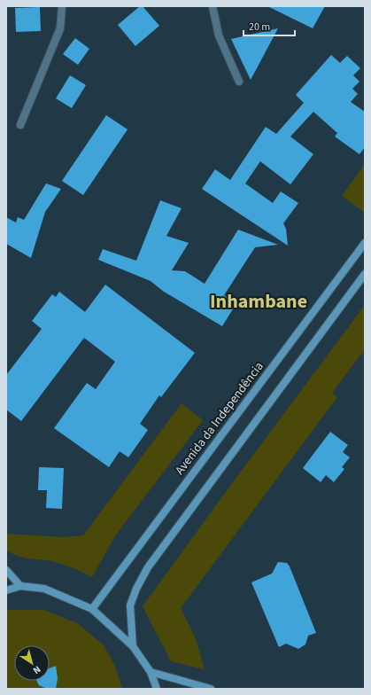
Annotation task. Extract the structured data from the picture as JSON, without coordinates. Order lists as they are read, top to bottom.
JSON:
{
  "streets": {
    "main road": ["Avenida da Independência"]
  },
  "districts": ["Inhambane"],
  "scale_bar": "20 m",
  "north": "bottom right"
}
